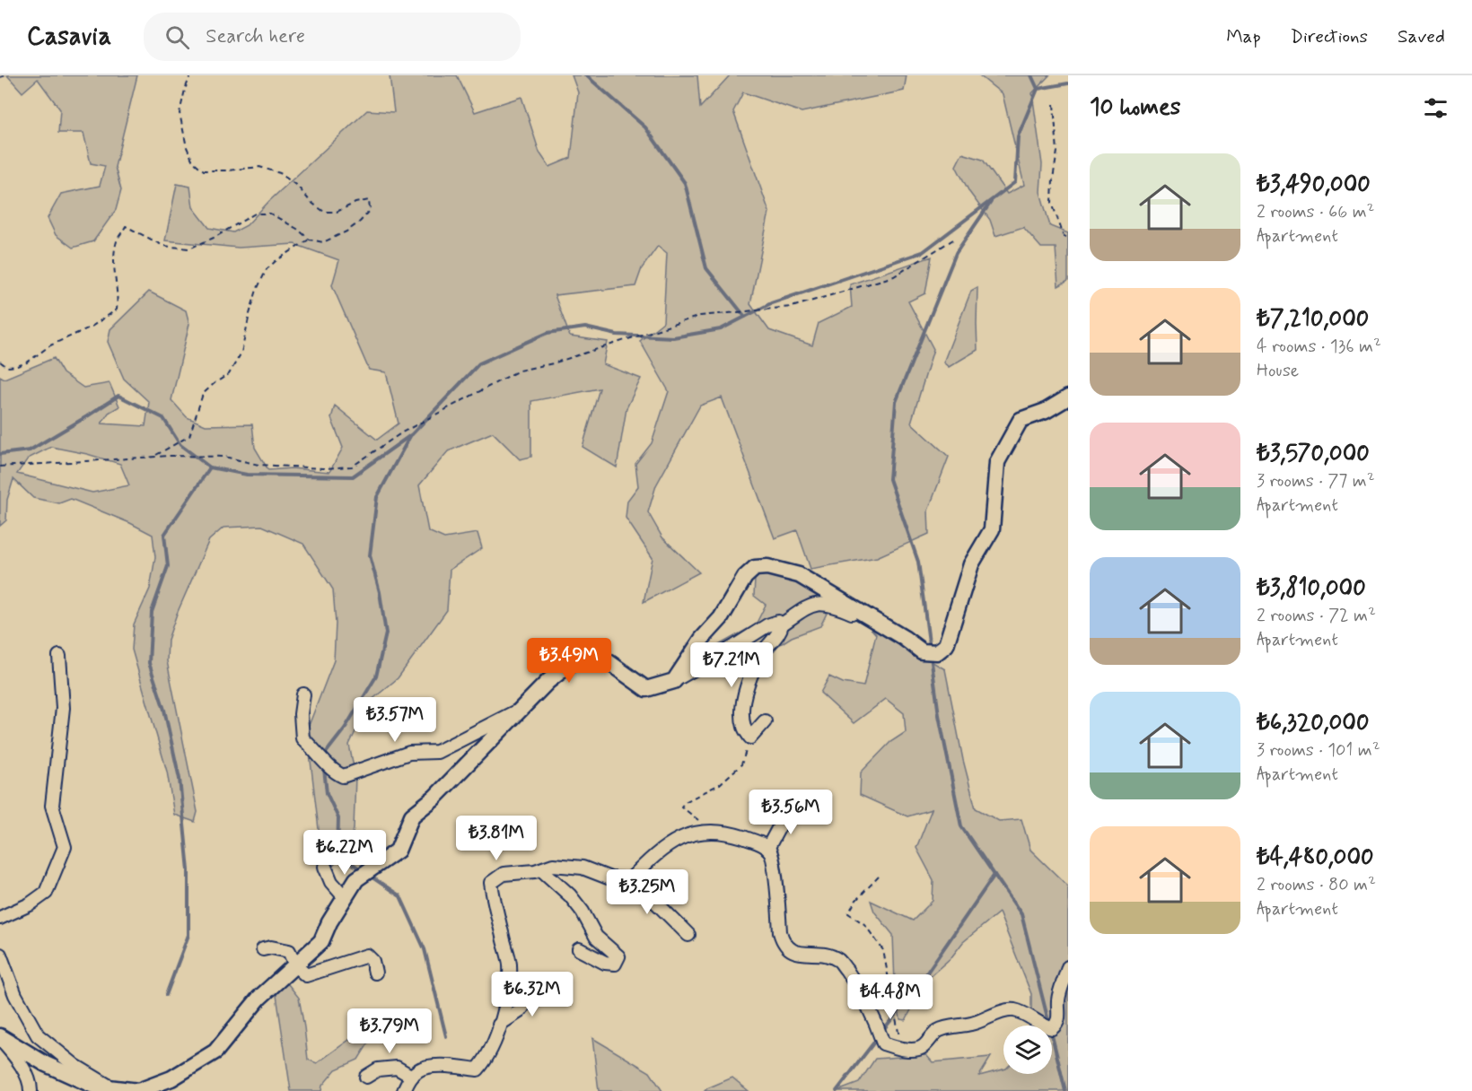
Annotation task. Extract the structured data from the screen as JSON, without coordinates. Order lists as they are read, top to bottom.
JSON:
{
  "page": {
    "header": "Casavia",
    "search": "Search here",
    "nav": ["Map", "Directions", "Saved"],
    "heading": "10 homes",
    "list": [
      {
        "name": "₺3,490,000",
        "note": "2 rooms · 66 m² · Apartment"
      },
      {
        "name": "₺7,210,000",
        "note": "4 rooms · 136 m² · House"
      },
      {
        "name": "₺3,570,000",
        "note": "3 rooms · 77 m² · Apartment"
      },
      {
        "name": "₺3,810,000",
        "note": "2 rooms · 72 m² · Apartment"
      },
      {
        "name": "₺6,320,000",
        "note": "3 rooms · 101 m² · Apartment"
      },
      {
        "name": "₺4,480,000",
        "note": "2 rooms · 80 m² · Apartment"
      }
    ],
    "price": [
      "₺3.49M",
      "₺7.21M",
      "₺3.57M",
      "₺3.56M",
      "₺3.81M",
      "₺6.22M",
      "₺3.25M",
      "₺6.32M",
      "₺4.48M",
      "₺3.79M"
    ]
  }
}
